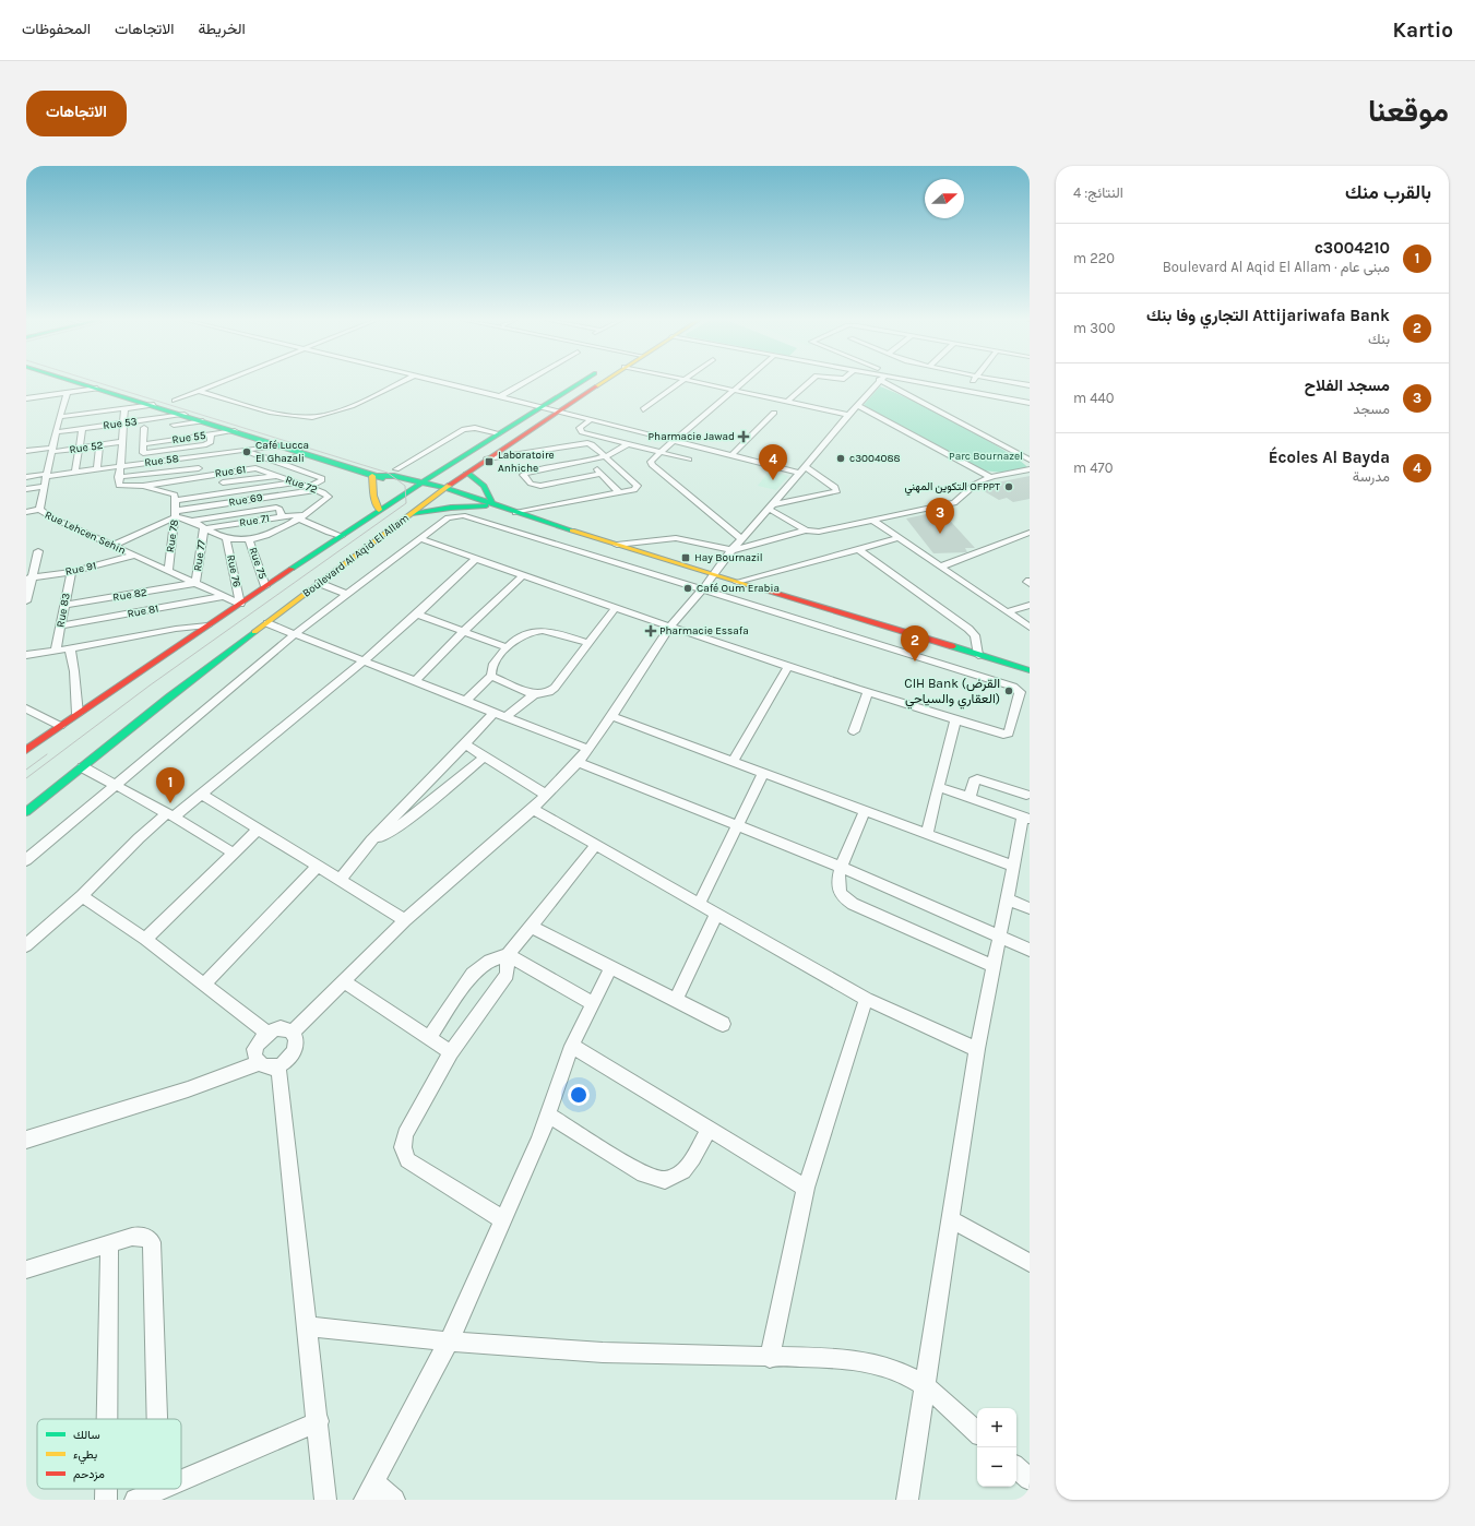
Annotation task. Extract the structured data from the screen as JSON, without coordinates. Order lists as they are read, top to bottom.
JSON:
{
  "streets": {
    "main road": ["Boulevard Al Aqid El Allam"],
    "street": [
      "Rue 53",
      "Rue 55",
      "Rue 52",
      "Rue 58",
      "Rue 61",
      "Rue 72",
      "Rue 69",
      "Rue 71",
      "Rue Lehcen Sehin",
      "Rue 78",
      "Rue 77",
      "Rue 75",
      "Rue 91",
      "Rue 76",
      "Rue 82",
      "Rue 83",
      "Rue 81"
    ]
  },
  "crossings": [
    ["Rue 53", "Rue Lehcen Sehin"],
    ["Rue 52", "Rue Lehcen Sehin"],
    ["Rue 58", "Rue 61"],
    ["Rue 58", "Rue Lehcen Sehin"],
    ["Rue 61", "Rue 72"],
    ["Rue 72", "Rue 69"],
    ["Rue 72", "Rue 71"],
    ["Rue 72", "Rue 75"],
    ["Rue 72", "Rue 76"],
    ["Rue 69", "Rue Lehcen Sehin"],
    ["Rue 69", "Rue 78"],
    ["Rue 71", "Rue 77"],
    ["Rue Lehcen Sehin", "Rue 78"],
    ["Rue Lehcen Sehin", "Rue 77"],
    ["Rue Lehcen Sehin", "Boulevard Al Aqid El Allam"],
    ["Rue Lehcen Sehin", "Rue 91"],
    ["Rue Lehcen Sehin", "Rue 76"],
    ["Rue Lehcen Sehin", "Rue 82"],
    ["Rue Lehcen Sehin", "Rue 81"],
    ["Rue 77", "Rue 82"],
    ["Boulevard Al Aqid El Allam", "Rue 75"],
    ["Boulevard Al Aqid El Allam", "Rue 76"],
    ["Rue 91", "Rue 83"],
    ["Rue 82", "Rue 83"],
    ["Rue 83", "Rue 81"]
  ],
  "parks": ["Parc Bournazel"],
  "places": {
    "health": ["Pharmacie Jawad", "Pharmacie Essafa"],
    "other": [
      "Café Lucca El Ghazali",
      "c3004088",
      "التكوين المهني OFPPT",
      "Café Oum Erabia",
      "CIH Bank (القرض العقاري والسياحي)"
    ],
    "transit": ["Laboratoire Anhiche", "Hay Bournazil"]
  },
  "legend": ["سالك", "بطيء", "مزدحم"],
  "north": "right",
  "page": {
    "header": "Kartio",
    "nav": ["الخريطة", "الاتجاهات", "المحفوظات"],
    "title": "موقعنا",
    "buttons": "الاتجاهات",
    "heading": ["بالقرب منك", "النتائج: 4"],
    "list": [
      {
        "mark": "1",
        "name": "c3004210",
        "note": "مبنى عام · Boulevard Al Aqid El Allam",
        "value": "220 m"
      },
      {
        "mark": "2",
        "name": "Attijariwafa Bank التجاري وفا بنك",
        "note": "بنك",
        "value": "300 m"
      },
      {
        "mark": "3",
        "name": "مسجد الفلاح",
        "note": "مسجد",
        "value": "440 m"
      },
      {
        "mark": "4",
        "name": "Écoles Al Bayda",
        "note": "مدرسة",
        "value": "470 m"
      }
    ],
    "pins": [
      "4",
      "3",
      "2",
      "1"
    ],
    "map_buttons": ["+", "−"]
  }
}
